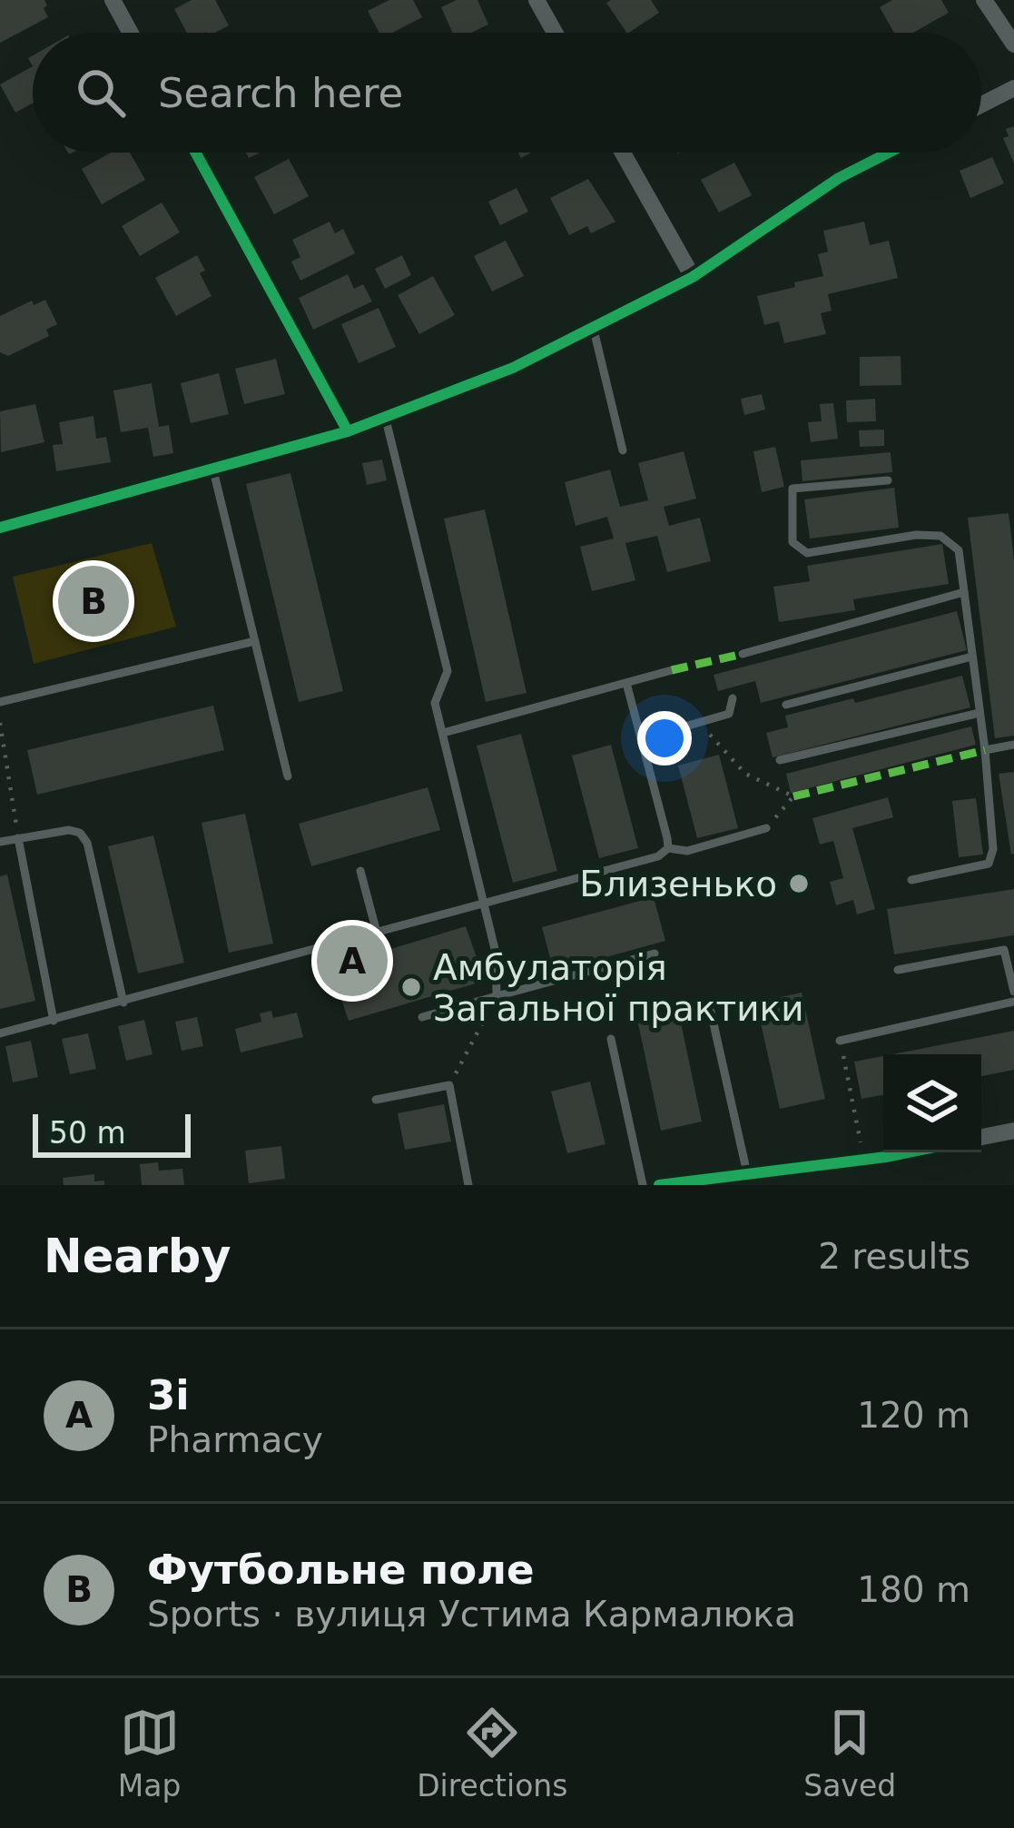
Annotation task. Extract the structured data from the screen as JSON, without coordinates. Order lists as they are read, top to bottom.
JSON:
{
  "places": ["Близенько", "Амбулаторія Загальної практики"],
  "scale_bar": "50 m",
  "page": {
    "search": "Search here",
    "pins": ["B", "A"],
    "scale": "50 m",
    "heading": ["Nearby", "2 results"],
    "list": [
      {
        "mark": "A",
        "name": "3і",
        "note": "Pharmacy",
        "value": "120 m"
      },
      {
        "mark": "B",
        "name": "Футбольне поле",
        "note": "Sports · вулиця Устима Кармалюка",
        "value": "180 m"
      }
    ],
    "nav": ["Map", "Directions", "Saved"]
  }
}
